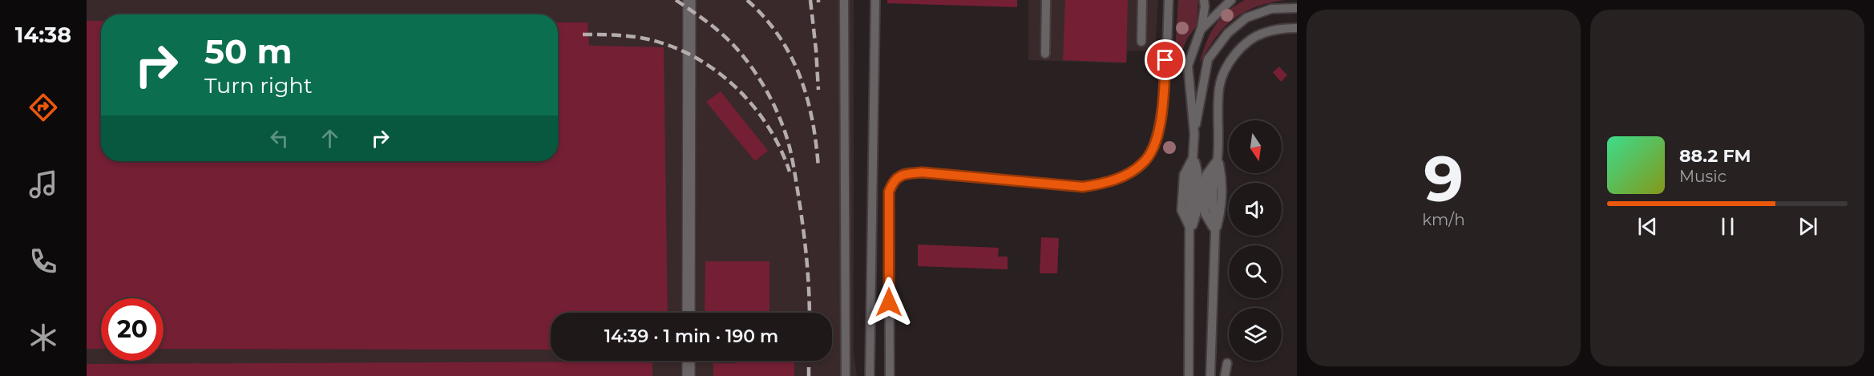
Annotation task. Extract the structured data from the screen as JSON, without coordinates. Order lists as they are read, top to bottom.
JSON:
{
  "north": "bottom",
  "page": {
    "tabs": "14:38",
    "tile": ["9", "km/h"],
    "turn": ["50 m", "Turn right"],
    "song": ["88.2 FM", "Music"],
    "limit": "20",
    "trip": "14:39 · 1 min · 190 m"
  }
}
